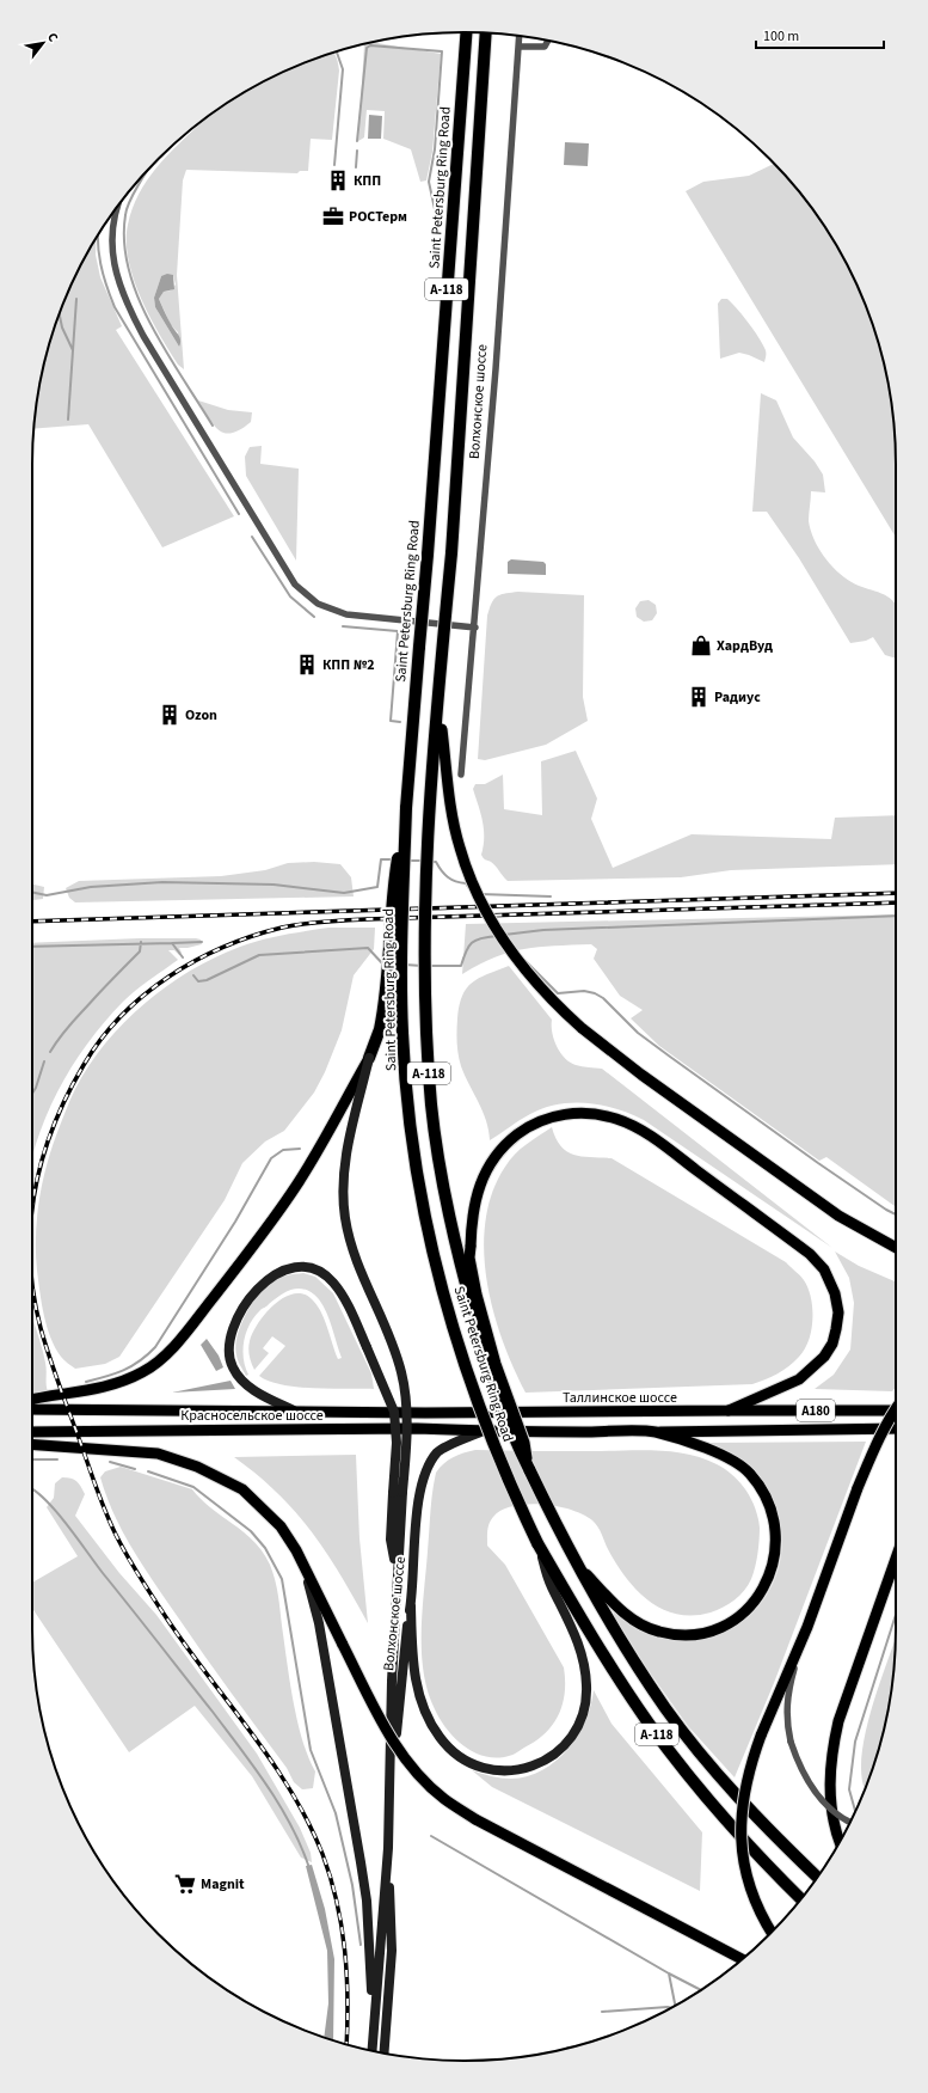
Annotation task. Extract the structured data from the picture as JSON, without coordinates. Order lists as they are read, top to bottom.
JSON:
{
  "streets": {
    "highway": ["Saint Petersburg Ring Road", "А-118"],
    "main road": [
      "Волхонское шоссе",
      "Таллинское шоссе",
      "A180",
      "Красносельское шоссе"
    ]
  },
  "crossings": [
    ["Волхонское шоссе", "Красносельское шоссе"],
    ["Таллинское шоссе", "Красносельское шоссе"]
  ],
  "places": {
    "building": [
      "КПП",
      "КПП №2",
      "Радиус",
      "Ozon"
    ],
    "office": ["РОСТерм"],
    "shop": ["ХардВуд"],
    "supermarket": ["Magnit"]
  },
  "scale_bar": "100 m",
  "north": "top right"
}
